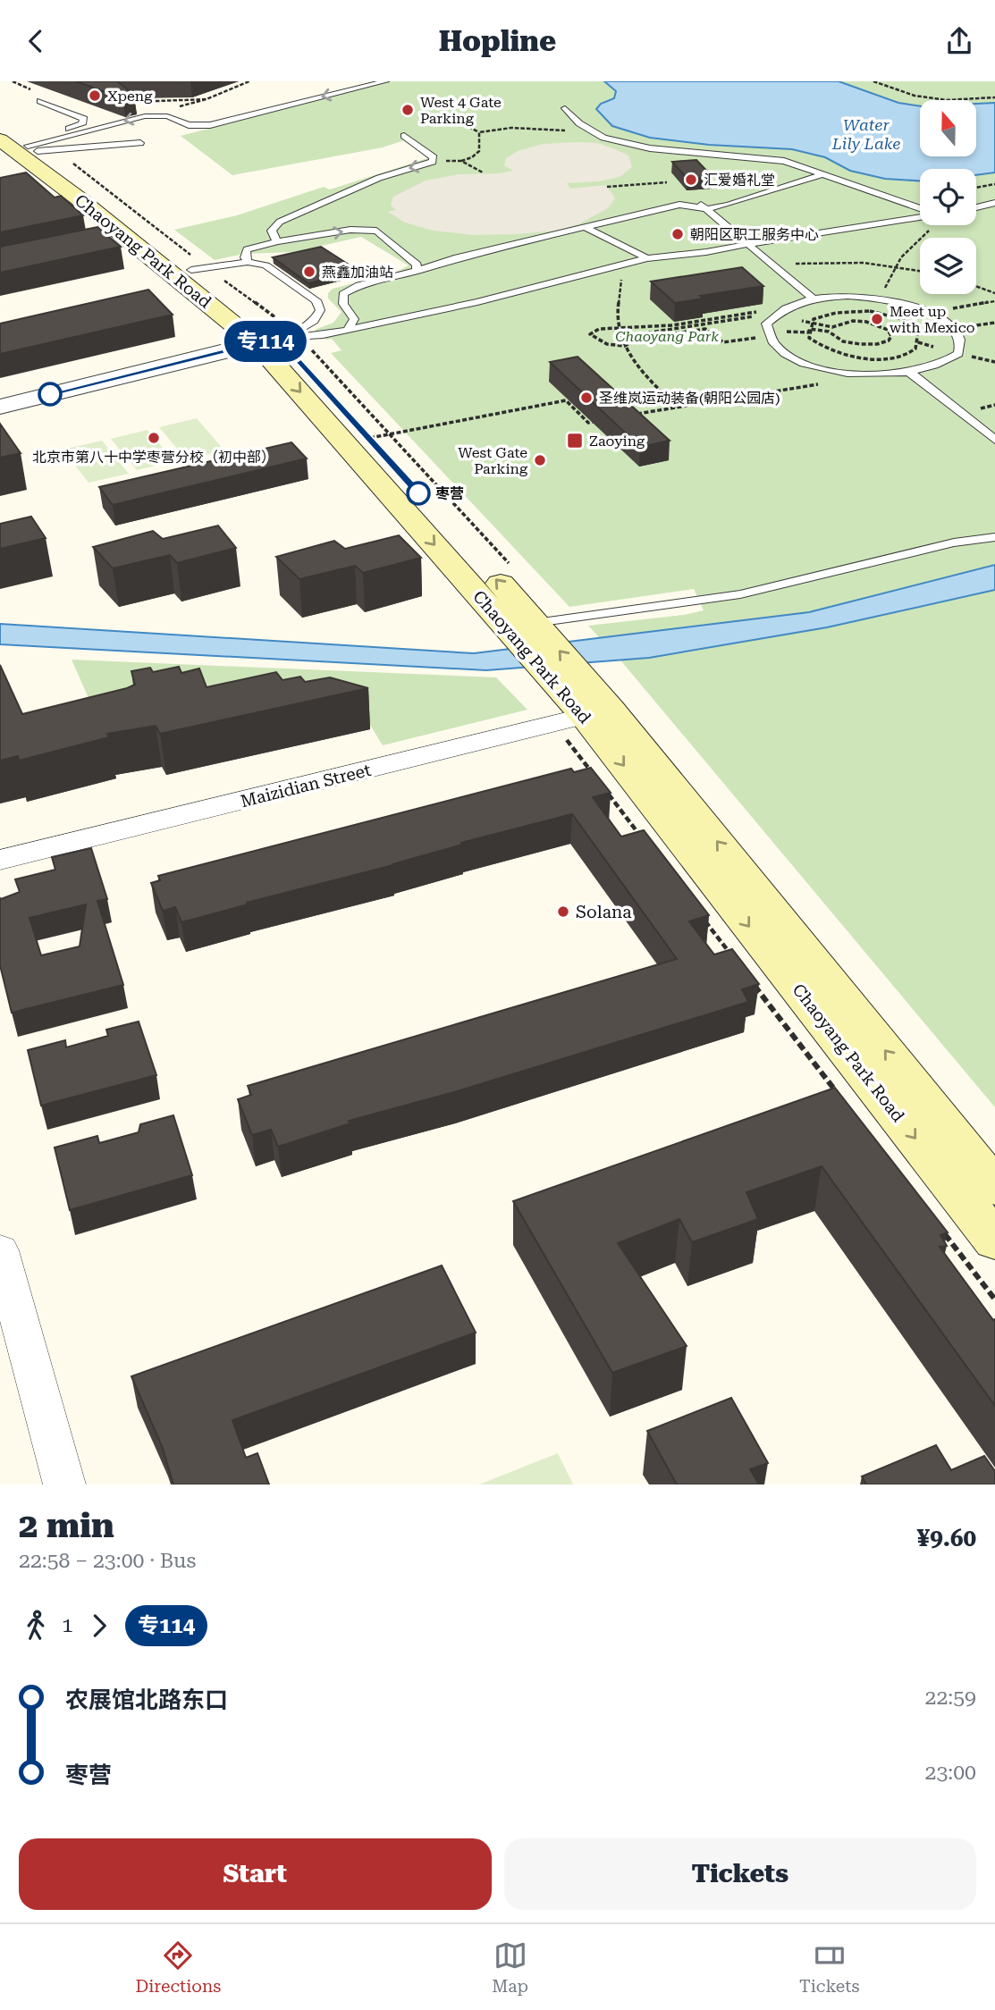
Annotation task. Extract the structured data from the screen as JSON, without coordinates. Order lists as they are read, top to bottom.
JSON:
{
  "streets": {
    "main road": ["Chaoyang Park Road"],
    "street": ["Maizidian Street"]
  },
  "crossings": [
    ["Chaoyang Park Road", "Maizidian Street"]
  ],
  "water": ["Water Lily Lake"],
  "parks": ["Chaoyang Park"],
  "places": {
    "other": [
      "Xpeng",
      "West 4 Gate Parking",
      "汇爱婚礼堂",
      "朝阳区职工服务中心",
      "燕鑫加油站",
      "Meet up with Mexico",
      "圣维岚运动装备(朝阳公园店)",
      "北京市第八十中学枣营分校（初中部）",
      "West Gate Parking",
      "枣营",
      "Solana"
    ],
    "transit": ["Zaoying"]
  },
  "lines": ["bus line 专114"],
  "north": "top",
  "page": {
    "header": "Hopline",
    "on_map": "专114",
    "heading": ["2 min", "22:58 – 23:00 · Bus", "¥9.60"],
    "legs": ["1", "专114"],
    "list": [
      {
        "name": "农展馆北路东口",
        "value": "22:59"
      },
      {
        "name": "枣营",
        "value": "23:00"
      }
    ],
    "buttons": ["Start", "Tickets"],
    "tabs": ["Directions", "Map", "Tickets"]
  }
}
